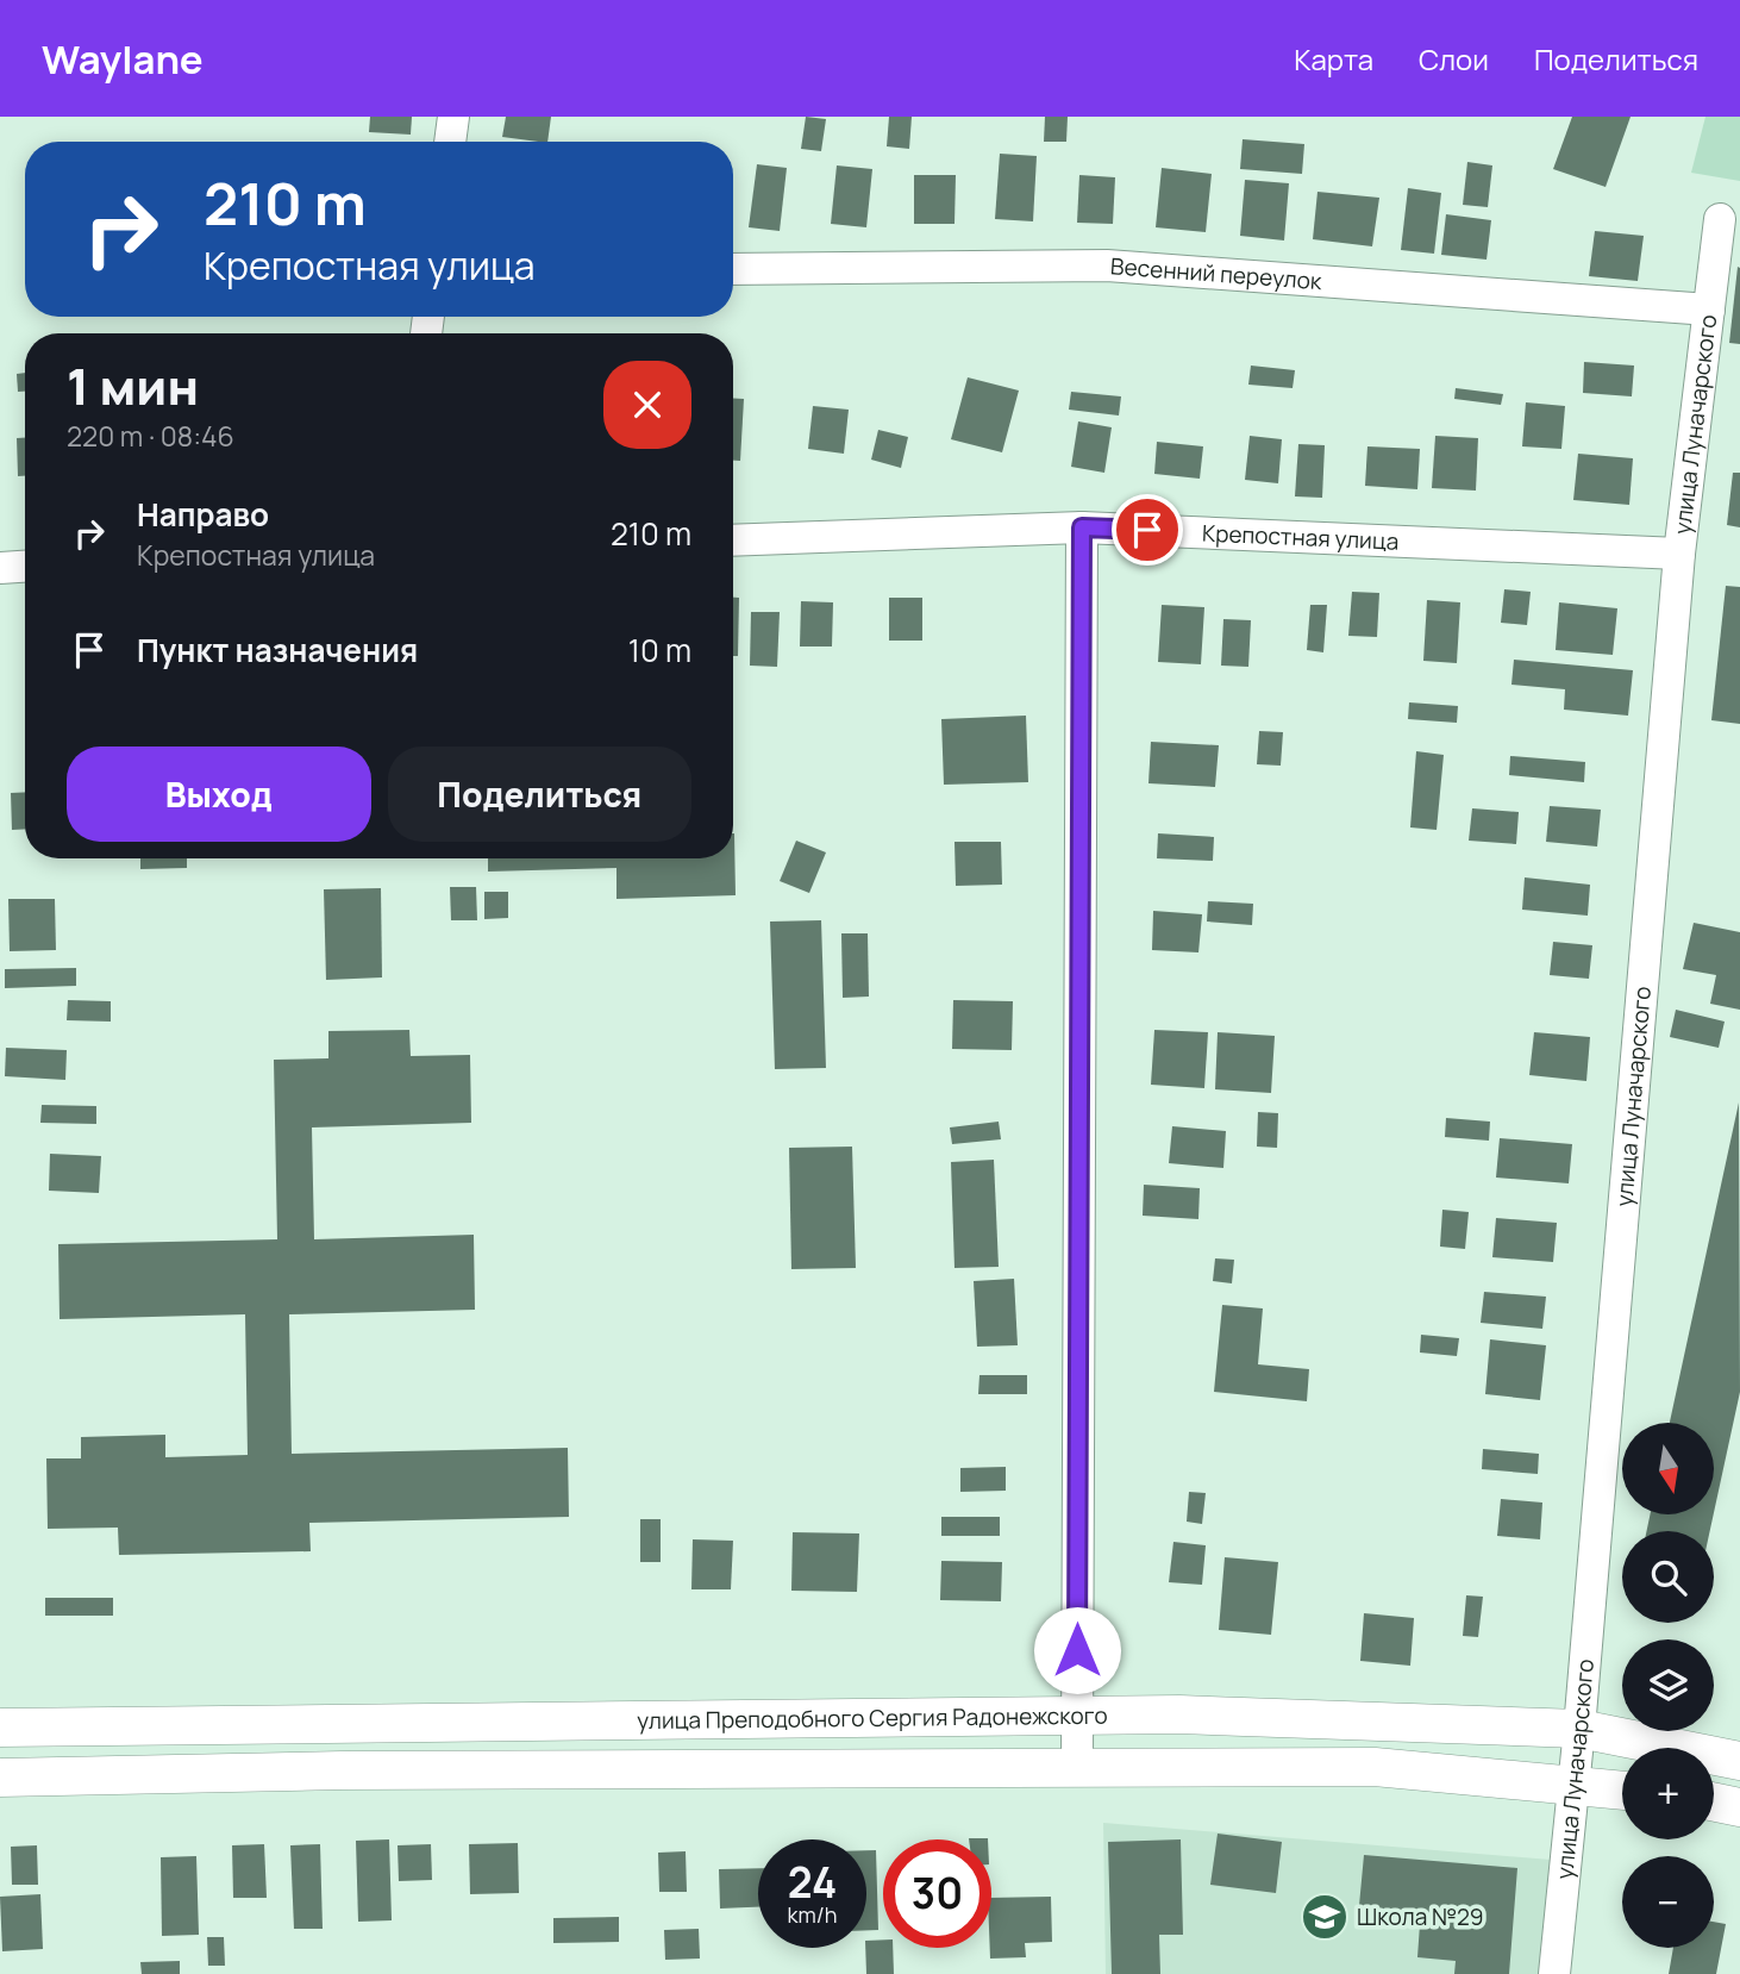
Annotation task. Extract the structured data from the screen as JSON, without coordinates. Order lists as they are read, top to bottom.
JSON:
{
  "streets": {
    "street": [
      "Весенний переулок",
      "улица Луначарского",
      "Крепостная улица",
      "улица Преподобного Сергия Радонежского"
    ]
  },
  "crossings": [
    ["Весенний переулок", "улица Луначарского"],
    ["улица Луначарского", "Крепостная улица"],
    ["улица Луначарского", "улица Преподобного Сергия Радонежского"]
  ],
  "places": {
    "school or university": ["Школа №29"]
  },
  "north": "bottom",
  "page": {
    "header": "Waylane",
    "nav": ["Карта", "Слои", "Поделиться"],
    "turn": ["210 m", "Крепостная улица"],
    "heading": ["1 мин", "220 m · 08:46"],
    "list": [
      {
        "name": "Направо",
        "note": "Крепостная улица",
        "value": "210 m"
      },
      {
        "name": "Пункт назначения",
        "value": "10 m"
      }
    ],
    "buttons": ["Выход", "Поделиться"],
    "map_buttons": ["+", "−"],
    "speed": "24 km/h",
    "limit": "30"
  }
}
